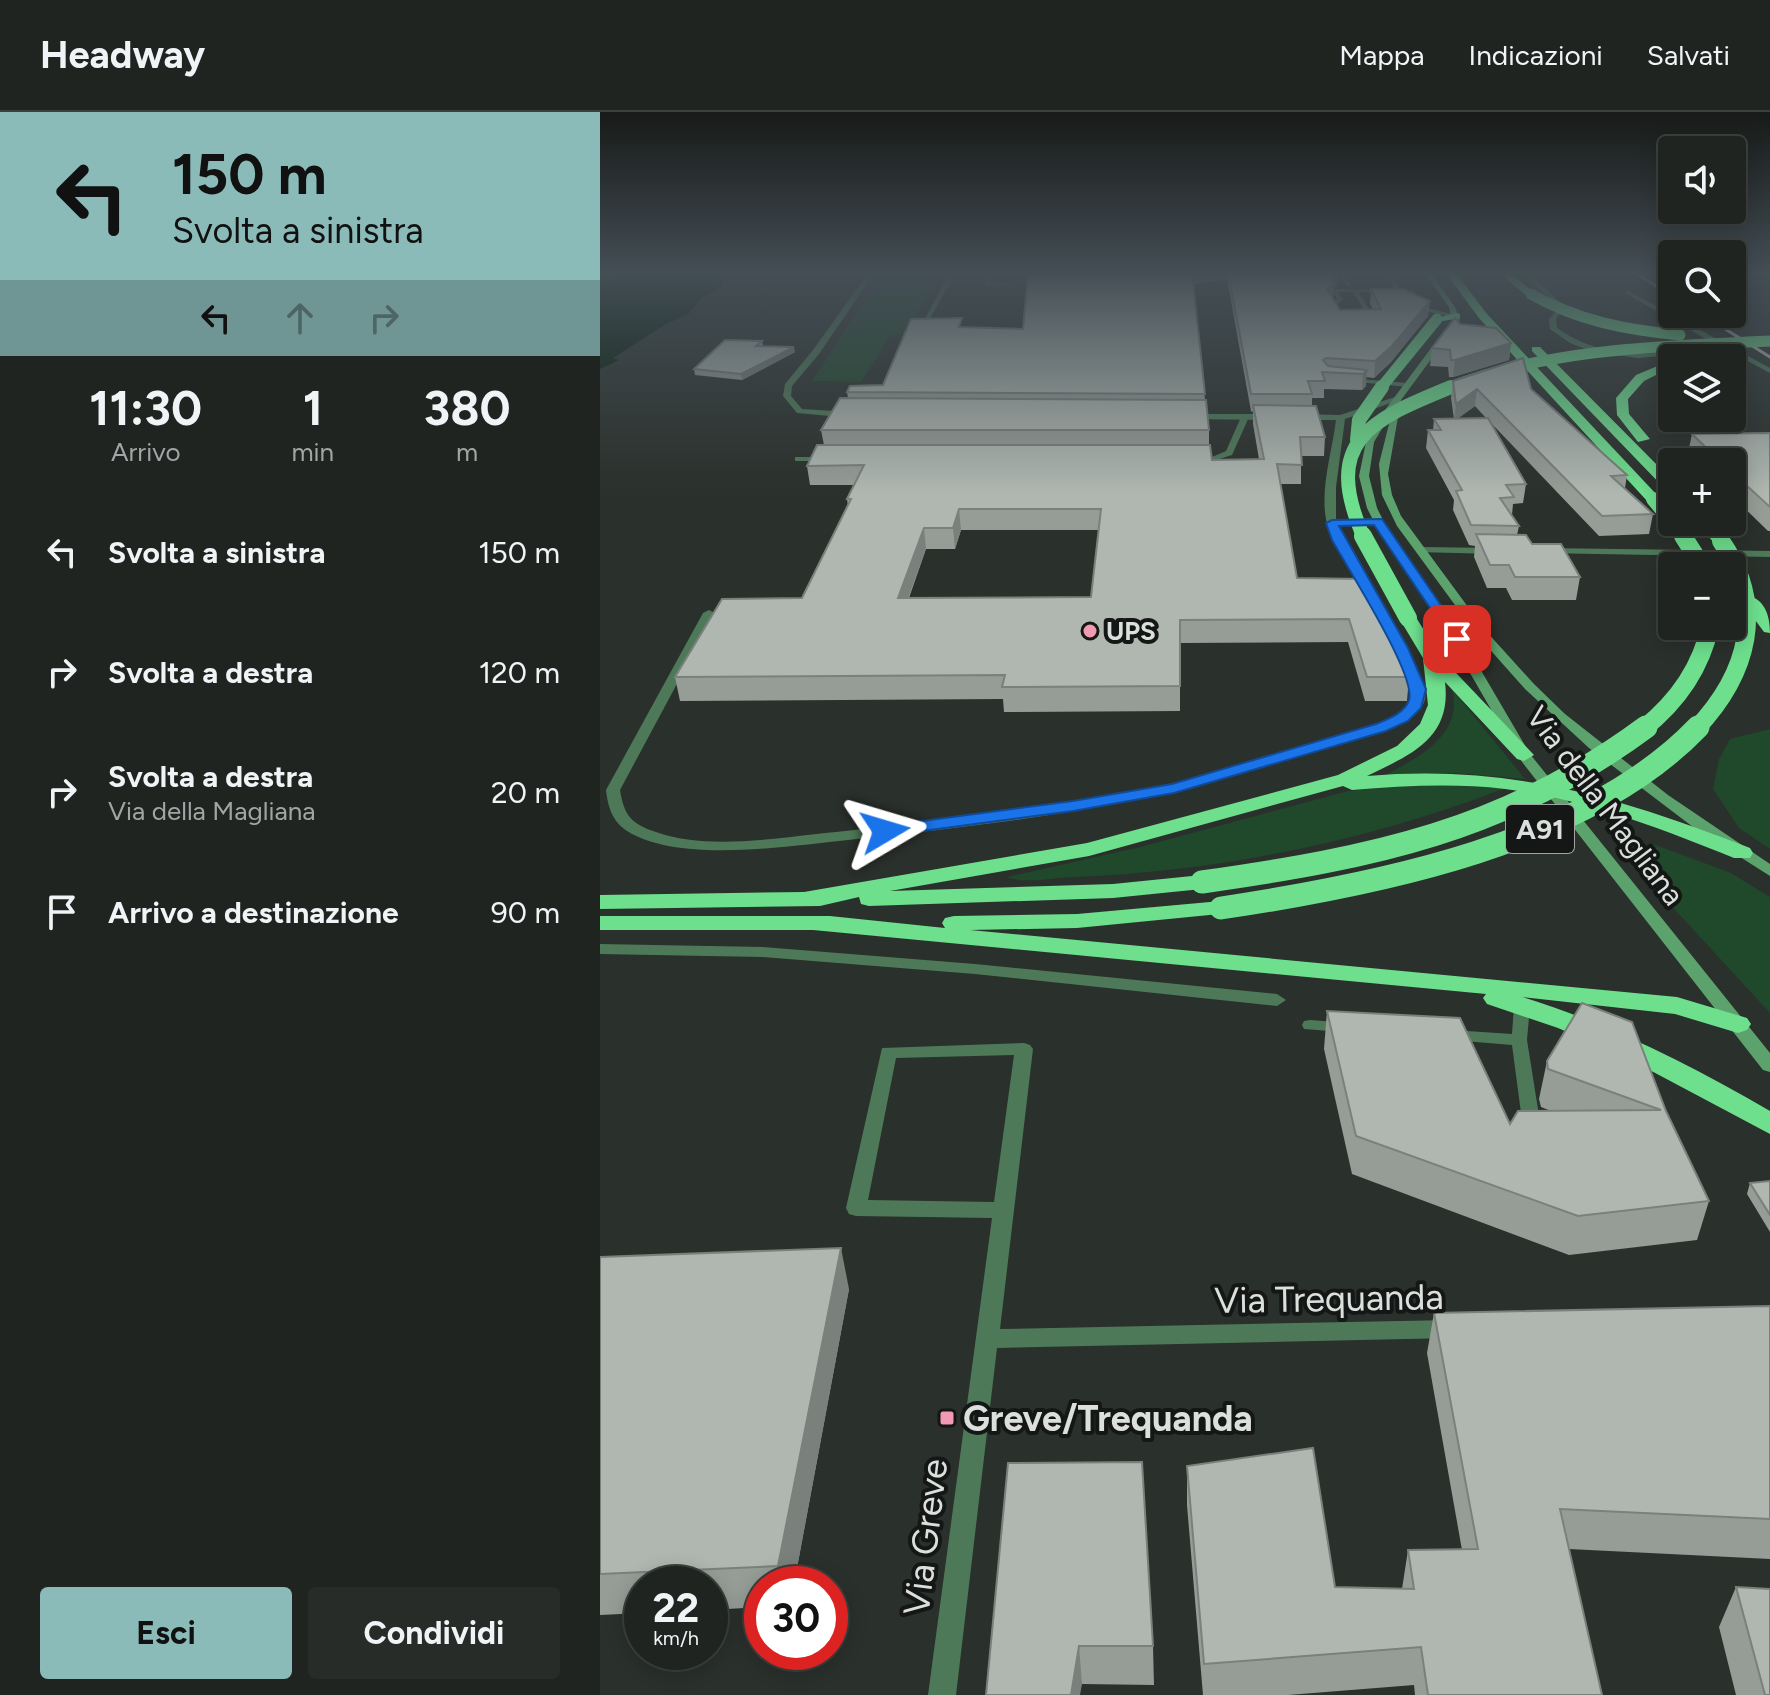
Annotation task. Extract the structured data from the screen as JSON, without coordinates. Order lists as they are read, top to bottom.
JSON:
{
  "streets": {
    "highway": ["A91"],
    "main road": ["Via della Magliana"],
    "street": ["Via Trequanda", "Via Greve"]
  },
  "crossings": [
    ["Via Trequanda", "Via Greve"]
  ],
  "places": {
    "other": ["UPS"],
    "transit": ["Greve/Trequanda"]
  },
  "page": {
    "header": "Headway",
    "nav": ["Mappa", "Indicazioni", "Salvati"],
    "turn": ["150 m", "Svolta a sinistra"],
    "map_buttons": ["+", "−"],
    "eta": [
      "11:30",
      "Arrivo",
      "1",
      "min",
      "380",
      "m"
    ],
    "list": [
      {
        "name": "Svolta a sinistra",
        "value": "150 m"
      },
      {
        "name": "Svolta a destra",
        "value": "120 m"
      },
      {
        "name": "Svolta a destra",
        "note": "Via della Magliana",
        "value": "20 m"
      },
      {
        "name": "Arrivo a destinazione",
        "value": "90 m"
      }
    ],
    "speed": "22 km/h",
    "limit": "30",
    "buttons": ["Esci", "Condividi"]
  }
}
